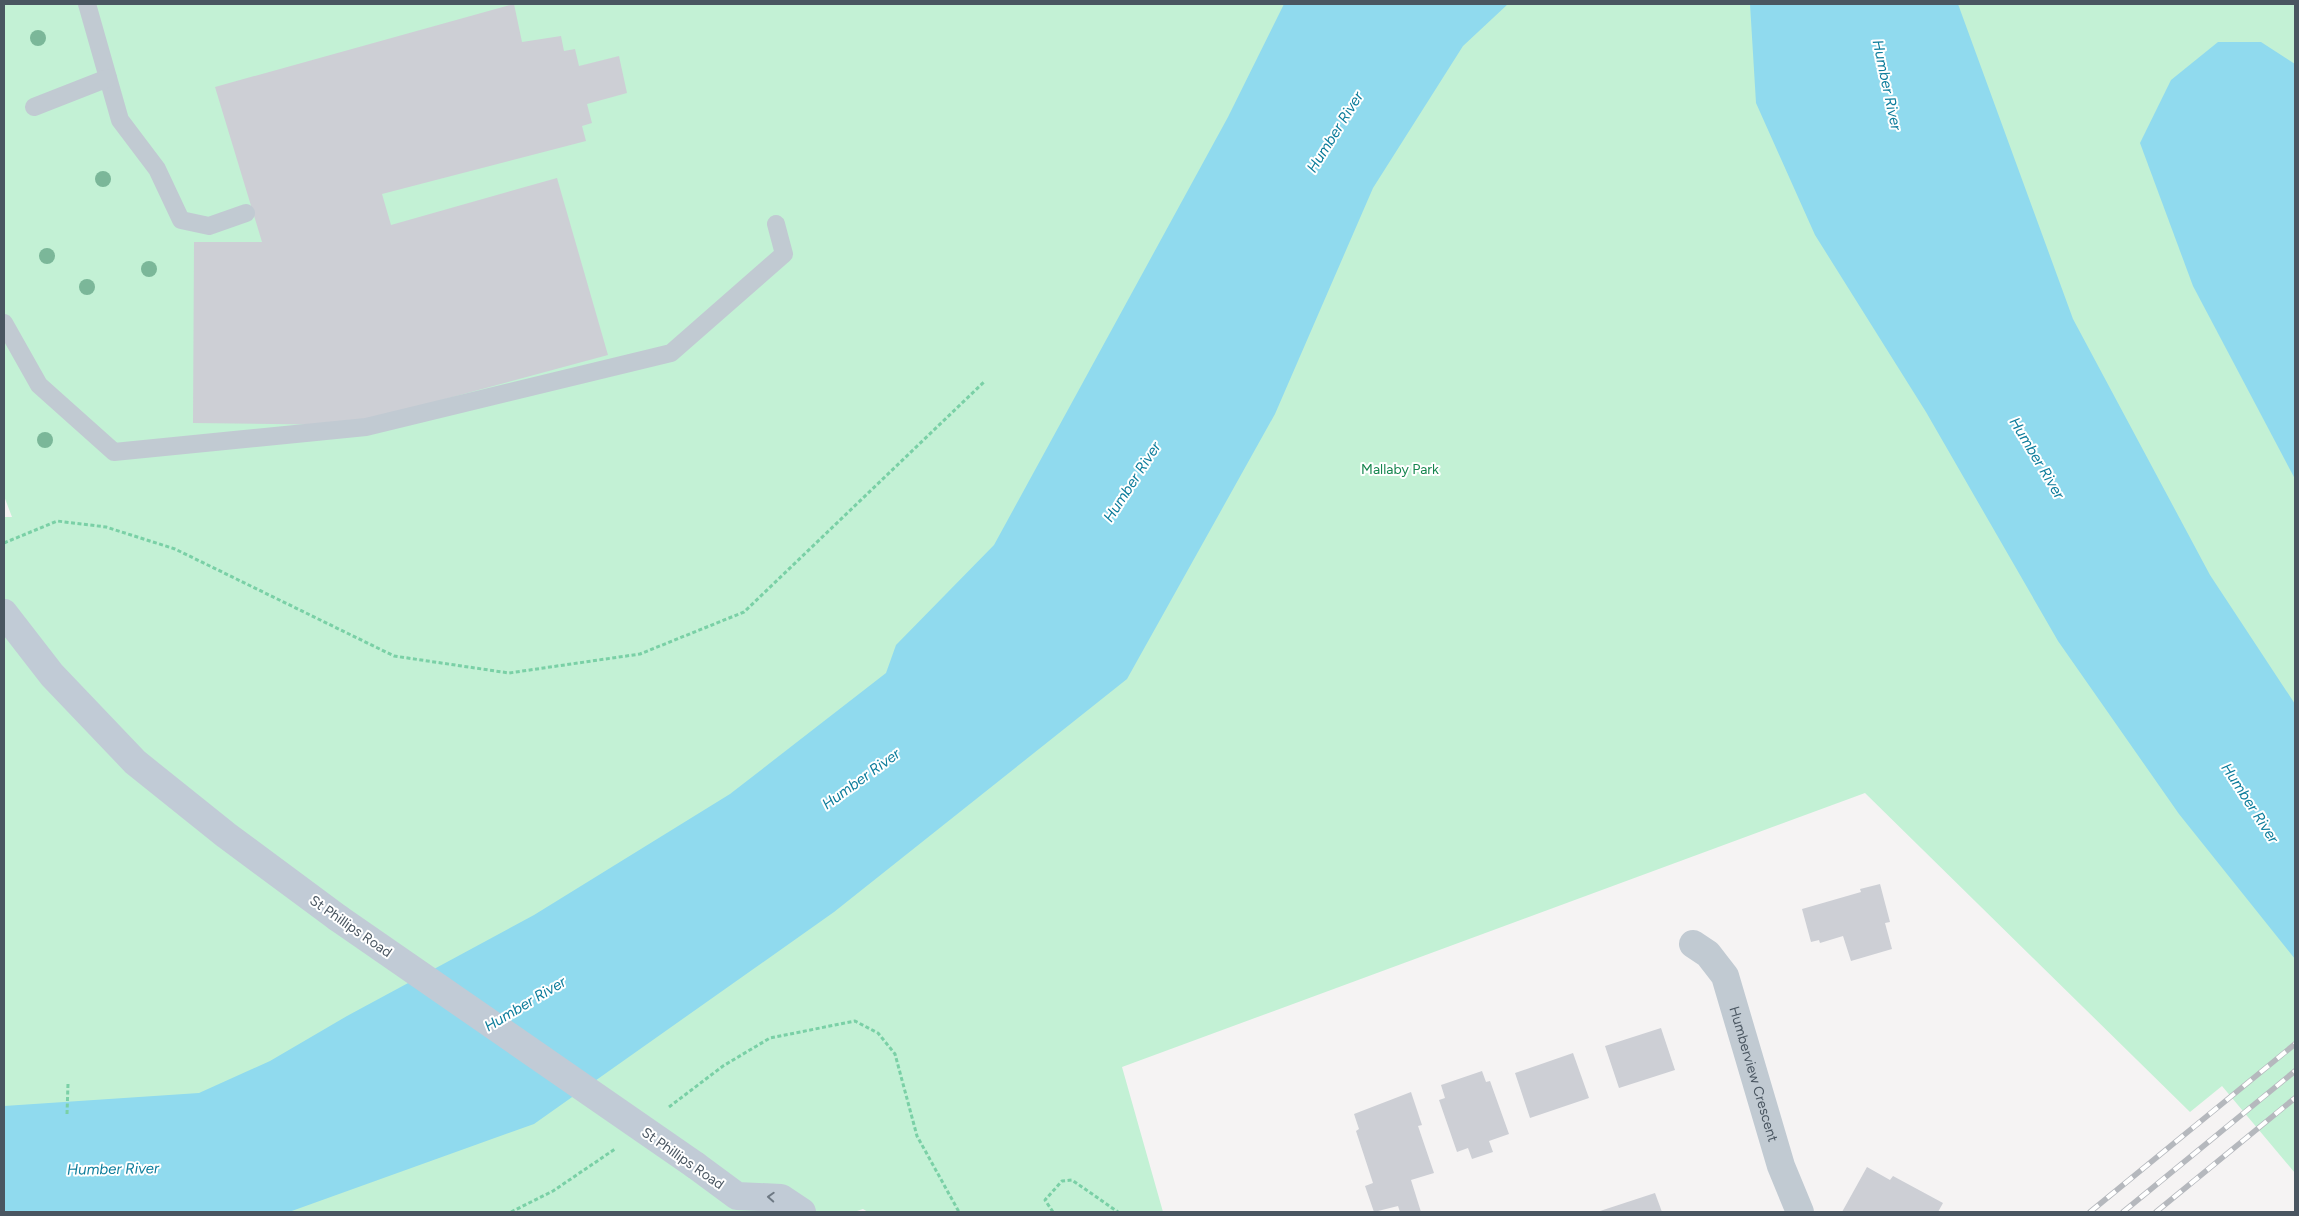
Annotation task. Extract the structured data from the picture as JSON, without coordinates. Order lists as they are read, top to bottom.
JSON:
{
  "streets": {
    "main road": ["St Phillips Road"],
    "street": ["Humberview Crescent"]
  },
  "water": ["Humber River"],
  "parks": ["Mallaby Park"]
}
